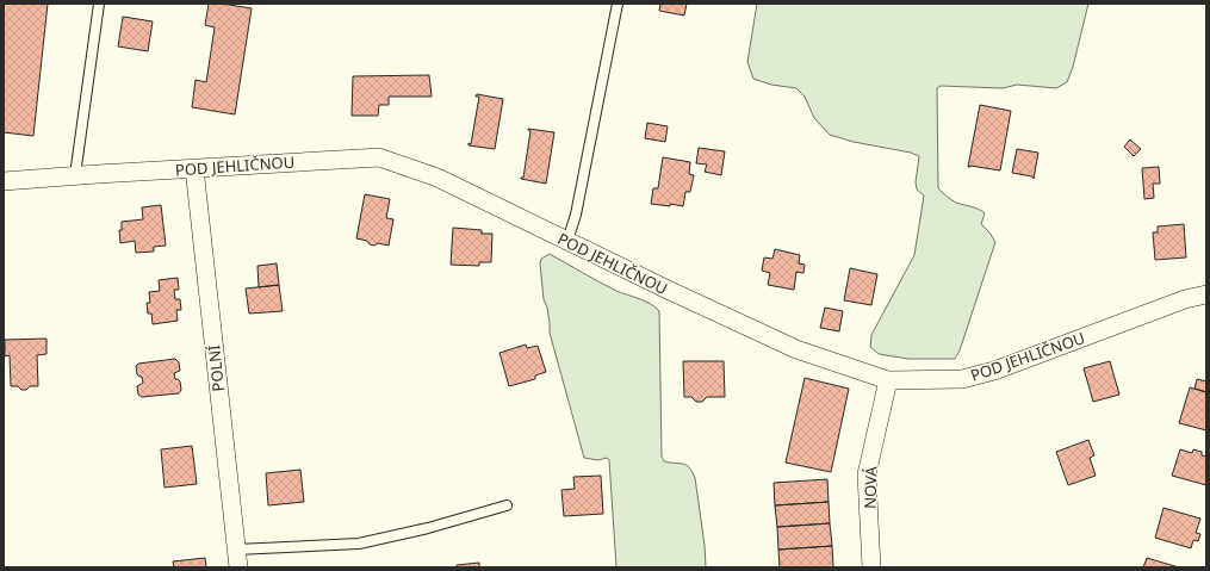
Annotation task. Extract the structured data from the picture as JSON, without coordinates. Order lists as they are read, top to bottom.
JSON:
{
  "streets": {
    "street": ["POD JEHLIČNOU", "POLNÍ", "NOVÁ"]
  },
  "crossings": [
    ["POD JEHLIČNOU", "POLNÍ"],
    ["POD JEHLIČNOU", "NOVÁ"]
  ]
}
